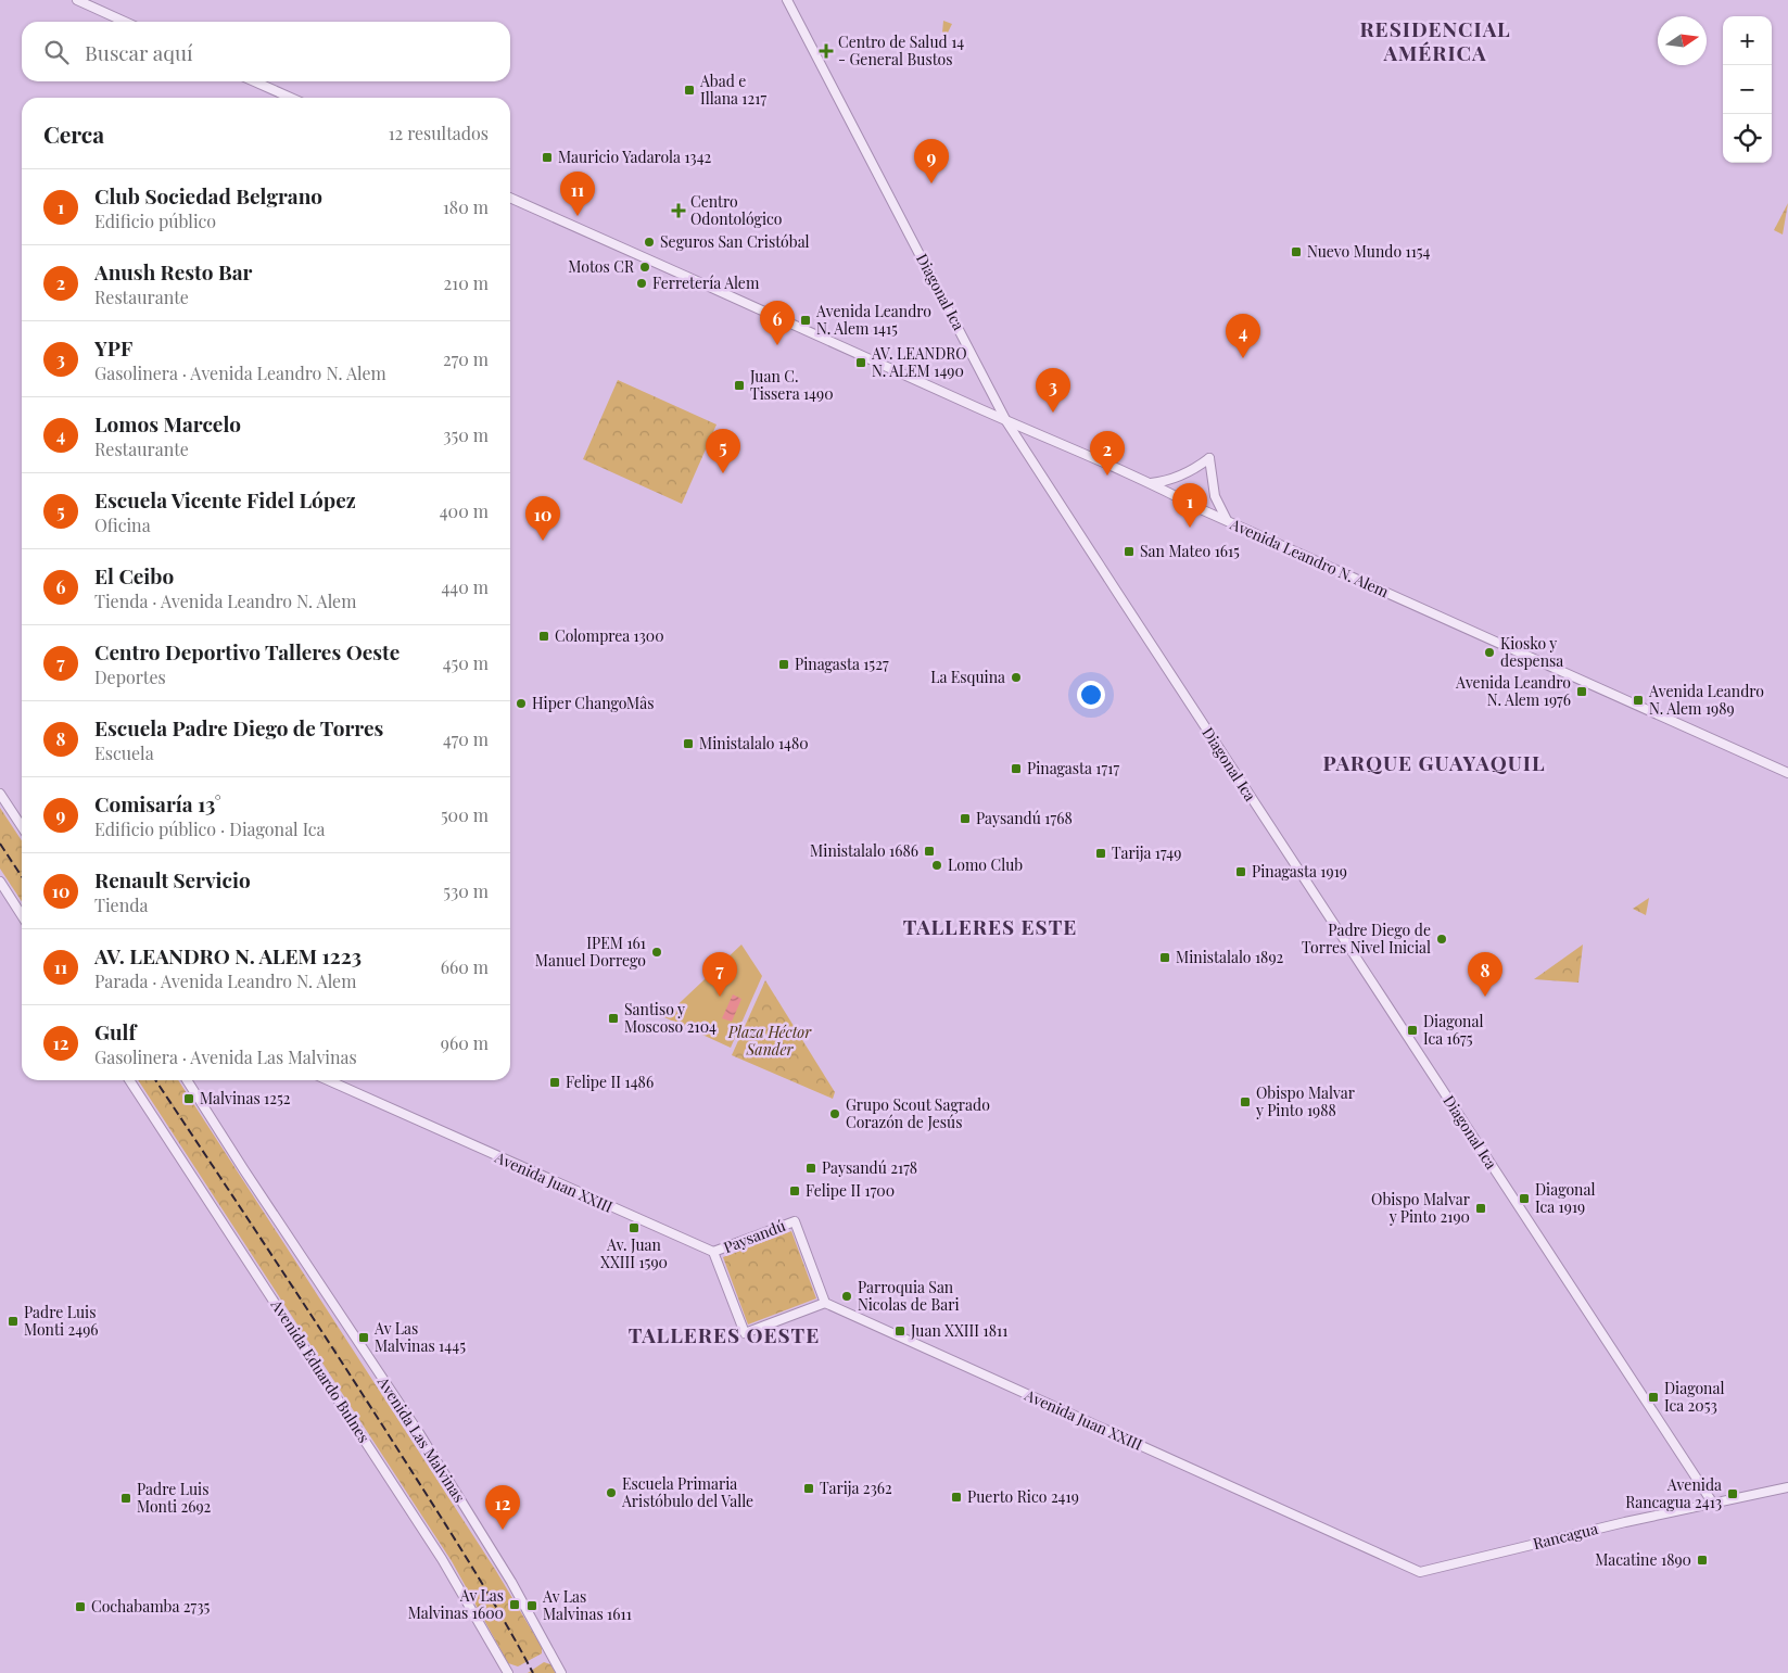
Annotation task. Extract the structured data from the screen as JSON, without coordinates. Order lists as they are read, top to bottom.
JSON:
{
  "streets": {
    "main road": [
      "Diagonal Ica",
      "Avenida Leandro N. Alem",
      "Avenida Juan XXIII",
      "Paysandú",
      "Avenida Eduardo Bulnes",
      "Avenida Las Malvinas",
      "Rancagua"
    ]
  },
  "crossings": [
    ["Diagonal Ica", "Avenida Leandro N. Alem"],
    ["Diagonal Ica", "Rancagua"],
    ["Avenida Juan XXIII", "Paysandú"],
    ["Avenida Juan XXIII", "Rancagua"]
  ],
  "districts": [
    "RESIDENCIAL AMÉRICA",
    "PARQUE GUAYAQUIL",
    "TALLERES ESTE",
    "TALLERES OESTE"
  ],
  "parks": ["Plaza Héctor Sander"],
  "places": {
    "health": ["Centro de Salud 14 - General Bustos", "Centro Odontológico"],
    "transit": [
      "Abad e Illana 1217",
      "Mauricio Yadarola 1342",
      "Nuevo Mundo 1154",
      "Avenida Leandro N. Alem 1415",
      "AV. LEANDRO N. ALEM 1490",
      "Juan C. Tissera 1490",
      "San Mateo 1615",
      "Colomprea 1300",
      "Pinagasta 1527",
      "Avenida Leandro N. Alem 1976",
      "Avenida Leandro N. Alem 1989",
      "Ministalalo 1480",
      "Pinagasta 1717",
      "Paysandú 1768",
      "Ministalalo 1686",
      "Tarija 1749",
      "Pinagasta 1919",
      "Ministalalo 1892",
      "Santiso y Moscoso 2104",
      "Diagonal Ica 1675",
      "Felipe II 1486",
      "Malvinas 1252",
      "Obispo Malvar y Pinto 1988",
      "Paysandú 2178",
      "Felipe II 1700",
      "Diagonal Ica 1919",
      "Obispo Malvar y Pinto 2190",
      "Av. Juan XXIII 1590",
      "Padre Luis Monti 2496",
      "Juan XXIII 1811",
      "Av Las Malvinas 1445",
      "Diagonal Ica 2053",
      "Tarija 2362",
      "Avenida Rancagua 2413",
      "Puerto Rico 2419",
      "Padre Luis Monti 2692",
      "Macatine 1890",
      "Av Las Malvinas 1600",
      "Av Las Malvinas 1611",
      "Cochabamba 2735"
    ],
    "other": [
      "Seguros San Cristóbal",
      "Motos CR",
      "Ferretería Alem",
      "Kiosko y despensa",
      "La Esquina",
      "Hiper ChangoMâs",
      "Lomo Club",
      "Padre Diego de Torres Nivel Inicial",
      "IPEM 161 Manuel Dorrego",
      "Grupo Scout Sagrado Corazón de Jesús",
      "Parroquia San Nicolas de Bari",
      "Escuela Primaria Aristóbulo del Valle"
    ]
  },
  "north": "right",
  "page": {
    "map_buttons": ["+", "−"],
    "search": "Buscar aquí",
    "heading": ["Cerca", "12 resultados"],
    "pins": [
      "9",
      "11",
      "6",
      "4",
      "3",
      "5",
      "2",
      "1",
      "10",
      "7",
      "8",
      "12"
    ],
    "list": [
      {
        "mark": "1",
        "name": "Club Sociedad Belgrano",
        "note": "Edificio público",
        "value": "180 m"
      },
      {
        "mark": "2",
        "name": "Anush Resto Bar",
        "note": "Restaurante",
        "value": "210 m"
      },
      {
        "mark": "3",
        "name": "YPF",
        "note": "Gasolinera · Avenida Leandro N. Alem",
        "value": "270 m"
      },
      {
        "mark": "4",
        "name": "Lomos Marcelo",
        "note": "Restaurante",
        "value": "350 m"
      },
      {
        "mark": "5",
        "name": "Escuela Vicente Fidel López",
        "note": "Oficina",
        "value": "400 m"
      },
      {
        "mark": "6",
        "name": "El Ceibo",
        "note": "Tienda · Avenida Leandro N. Alem",
        "value": "440 m"
      },
      {
        "mark": "7",
        "name": "Centro Deportivo Talleres Oeste",
        "note": "Deportes",
        "value": "450 m"
      },
      {
        "mark": "8",
        "name": "Escuela Padre Diego de Torres",
        "note": "Escuela",
        "value": "470 m"
      },
      {
        "mark": "9",
        "name": "Comisaría 13°",
        "note": "Edificio público · Diagonal Ica",
        "value": "500 m"
      },
      {
        "mark": "10",
        "name": "Renault Servicio",
        "note": "Tienda",
        "value": "530 m"
      },
      {
        "mark": "11",
        "name": "AV. LEANDRO N. ALEM 1223",
        "note": "Parada · Avenida Leandro N. Alem",
        "value": "660 m"
      },
      {
        "mark": "12",
        "name": "Gulf",
        "note": "Gasolinera · Avenida Las Malvinas",
        "value": "960 m"
      }
    ]
  }
}
